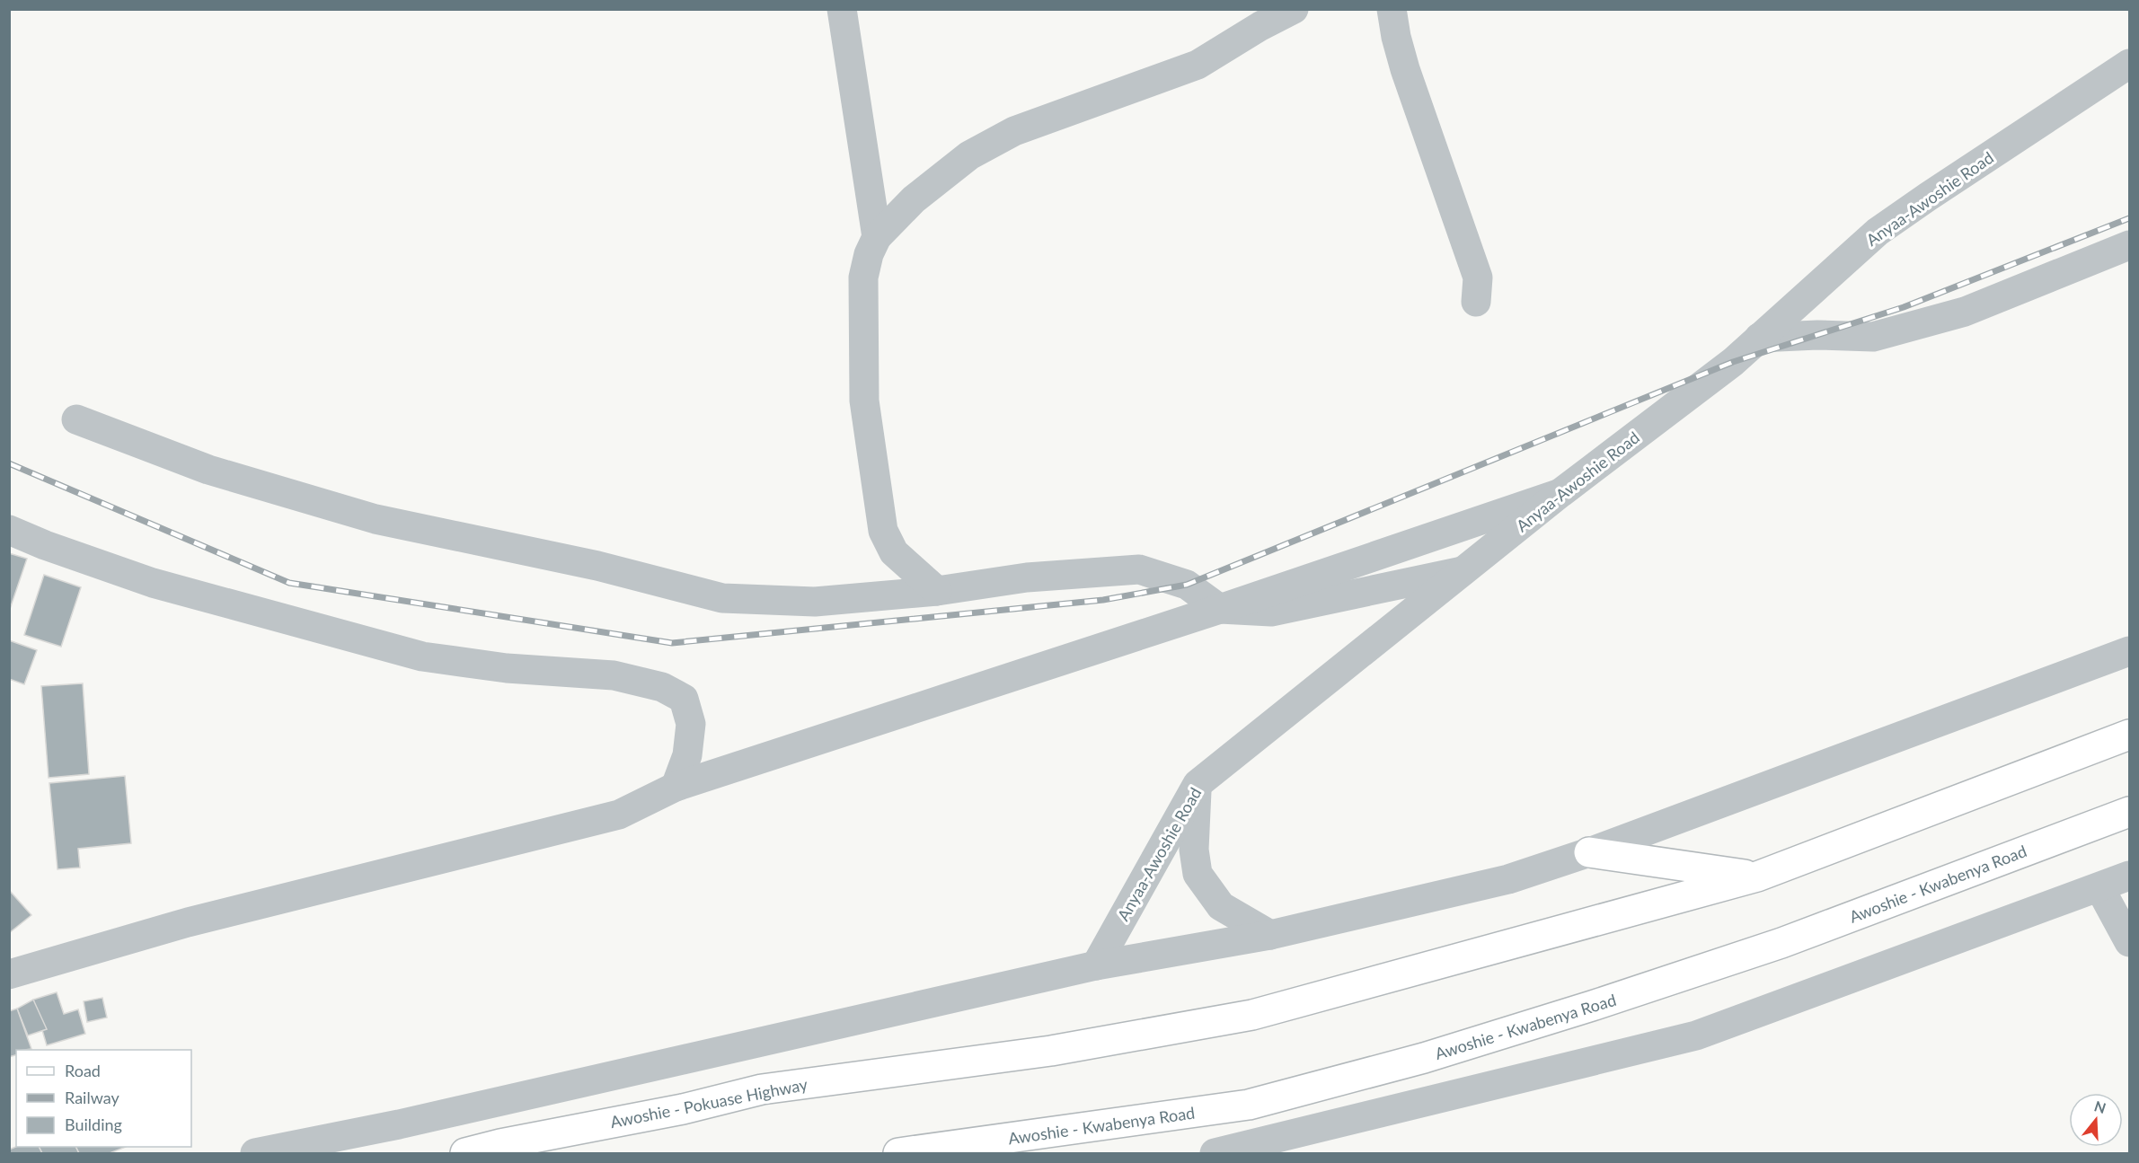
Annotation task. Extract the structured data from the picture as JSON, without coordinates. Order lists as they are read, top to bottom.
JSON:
{
  "streets": {
    "main road": ["Awoshie - Kwabenya Road", "Awoshie - Pokuase Highway"],
    "street": ["Anyaa-Awoshie Road"]
  },
  "legend": ["Road", "Railway", "Building"],
  "north": "top"
}
